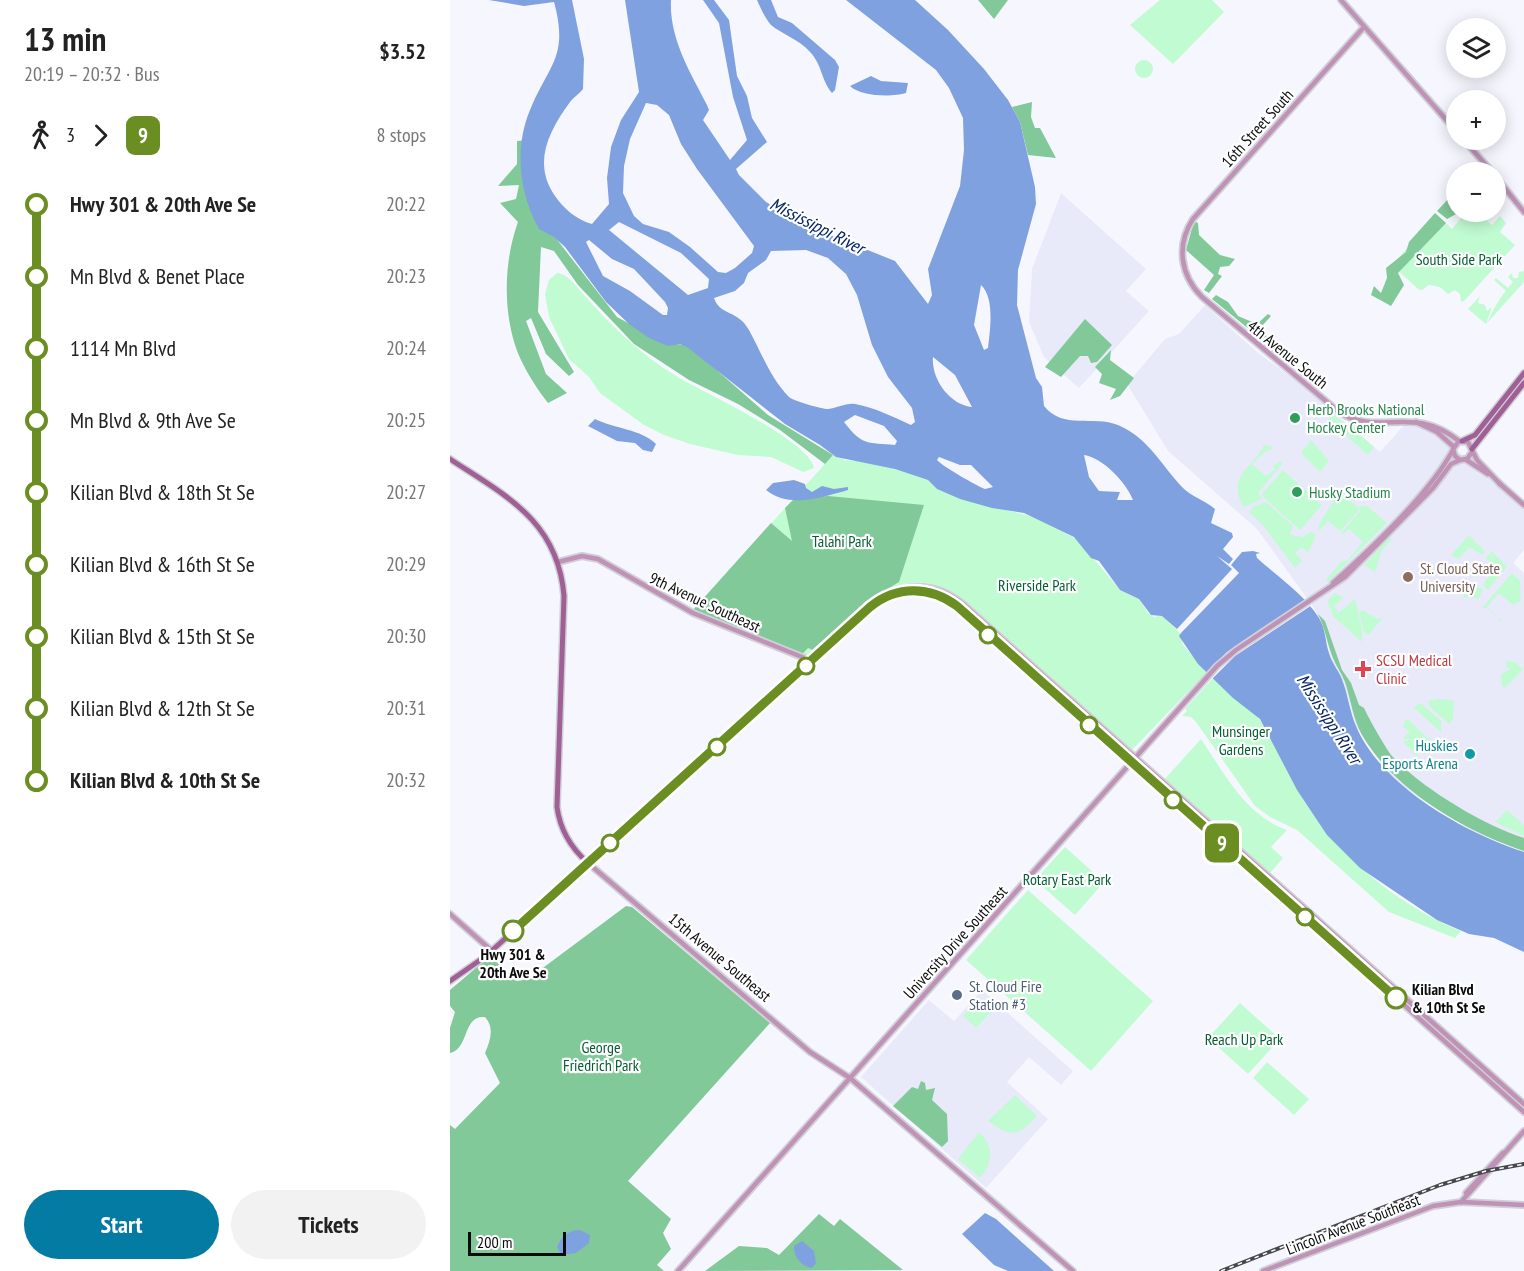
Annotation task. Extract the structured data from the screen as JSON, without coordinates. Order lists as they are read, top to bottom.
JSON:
{
  "streets": {
    "main road": ["15th Avenue Southeast"],
    "street": [
      "16th Street South",
      "4th Avenue South",
      "9th Avenue Southeast",
      "University Drive Southeast",
      "Lincoln Avenue Southeast"
    ]
  },
  "crossings": [
    ["16th Street South", "4th Avenue South"],
    ["9th Avenue Southeast", "15th Avenue Southeast"],
    ["University Drive Southeast", "15th Avenue Southeast"]
  ],
  "water": ["Mississippi River"],
  "parks": [
    "South Side Park",
    "Talahi Park",
    "Riverside Park",
    "Munsinger Gardens",
    "Rotary East Park",
    "Reach Up Park",
    "George Friedrich Park"
  ],
  "places": {
    "other": [
      "Herb Brooks National Hockey Center",
      "Husky Stadium",
      "St. Cloud State University",
      "Huskies Esports Arena",
      "Hwy 301 & 20th Ave Se",
      "St. Cloud Fire Station #3",
      "Kilian Blvd & 10th St Se"
    ],
    "health": ["SCSU Medical Clinic"]
  },
  "lines": ["bus line 9"],
  "scale_bar": "200 m",
  "page": {
    "heading": ["13 min", "20:19 – 20:32 · Bus", "$3.52"],
    "on_map": "9",
    "map_buttons": ["+", "−"],
    "legs": ["3", "9", "8 stops"],
    "list": [
      {
        "name": "Hwy 301 & 20th Ave Se",
        "value": "20:22"
      },
      {
        "name": "Mn Blvd & Benet Place",
        "value": "20:23"
      },
      {
        "name": "1114 Mn Blvd",
        "value": "20:24"
      },
      {
        "name": "Mn Blvd & 9th Ave Se",
        "value": "20:25"
      },
      {
        "name": "Kilian Blvd & 18th St Se",
        "value": "20:27"
      },
      {
        "name": "Kilian Blvd & 16th St Se",
        "value": "20:29"
      },
      {
        "name": "Kilian Blvd & 15th St Se",
        "value": "20:30"
      },
      {
        "name": "Kilian Blvd & 12th St Se",
        "value": "20:31"
      },
      {
        "name": "Kilian Blvd & 10th St Se",
        "value": "20:32"
      }
    ],
    "buttons": ["Start", "Tickets"],
    "scale": "200 m"
  }
}
